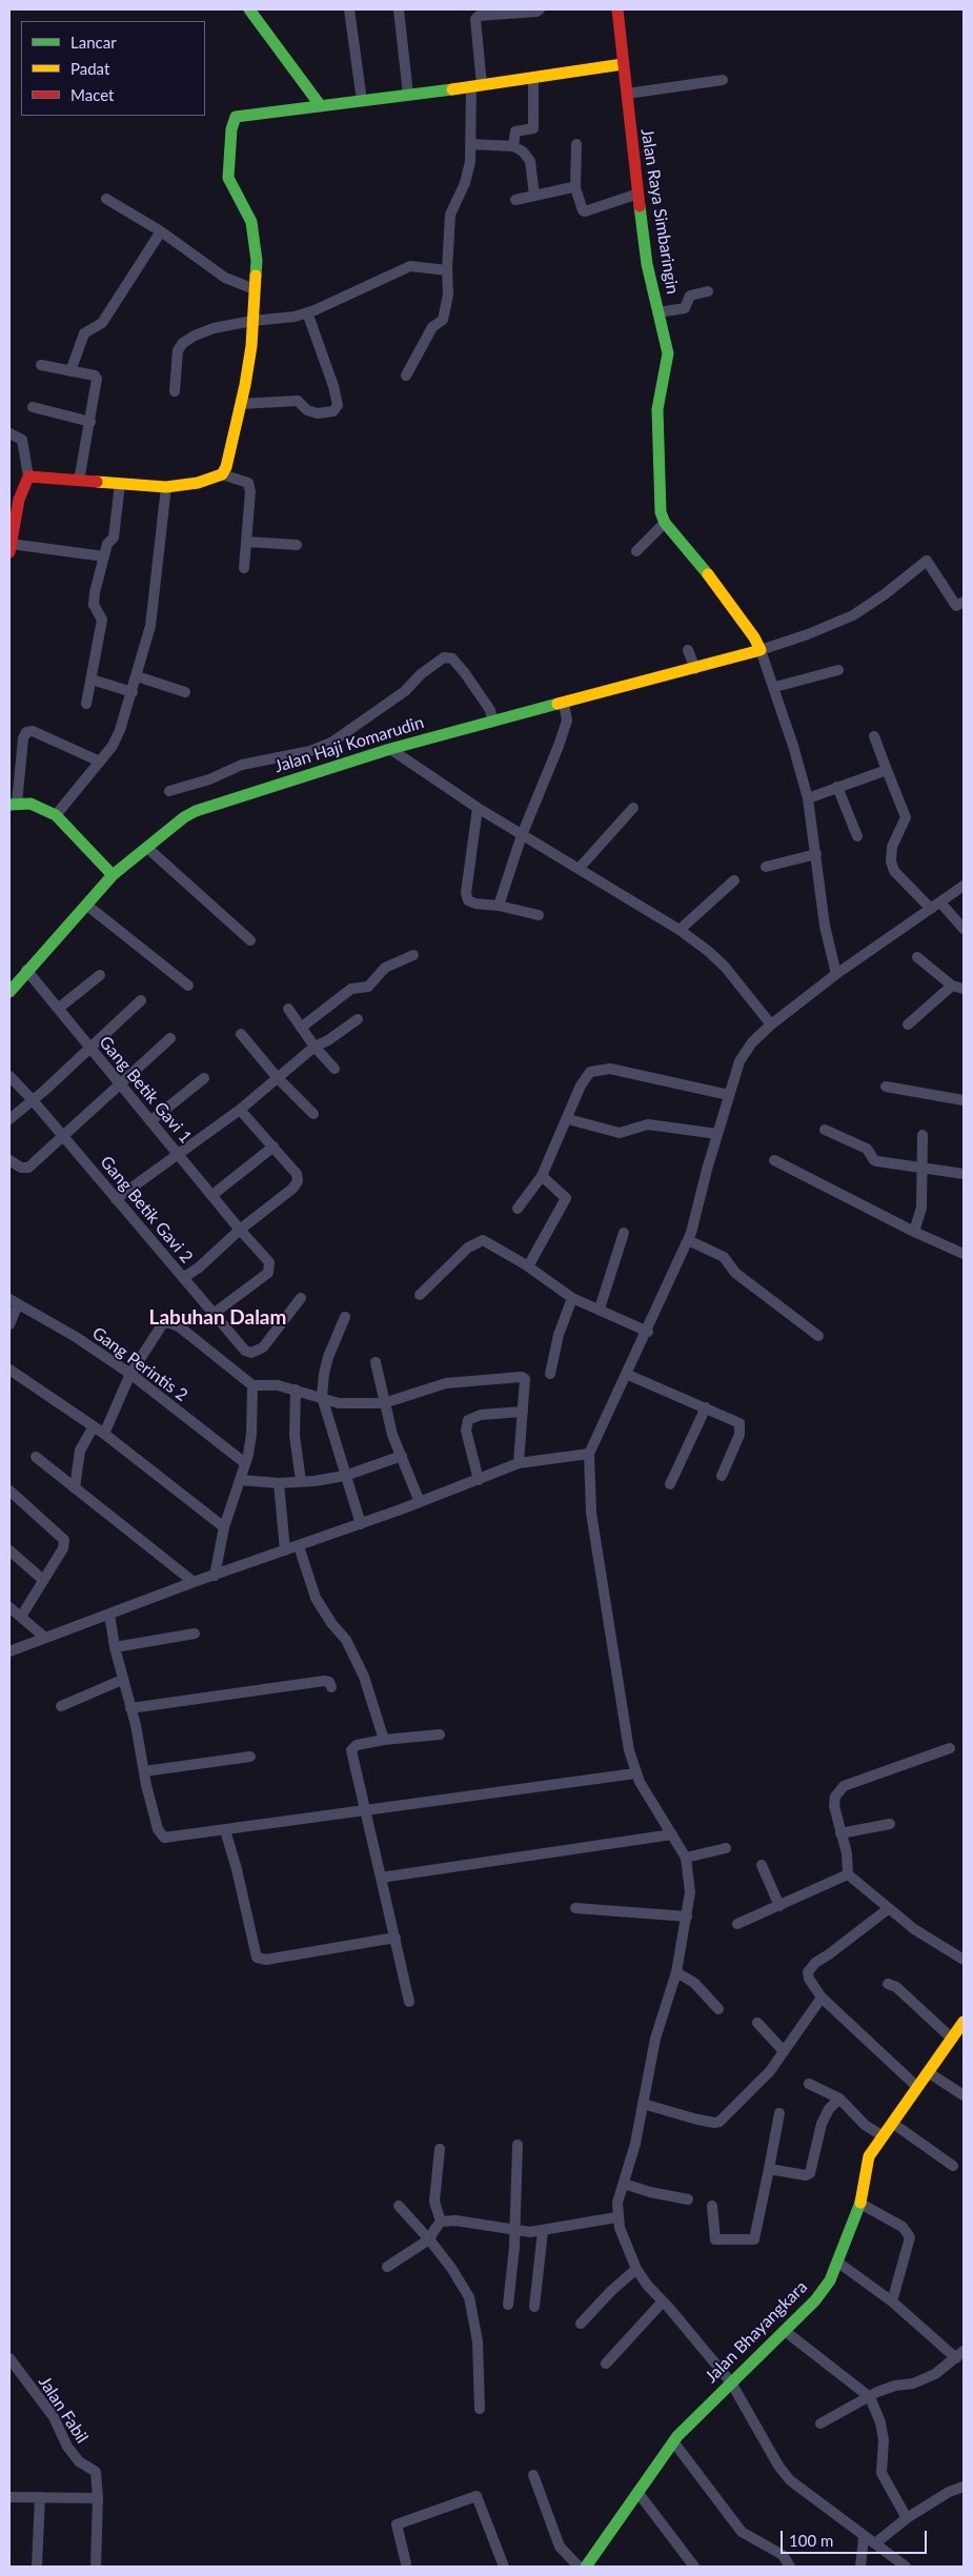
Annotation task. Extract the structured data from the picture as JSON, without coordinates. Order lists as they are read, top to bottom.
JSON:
{
  "streets": {
    "street": [
      "Jalan Raya Simbaringin",
      "Jalan Haji Komarudin",
      "Gang Betik Gavi 1",
      "Gang Betik Gavi 2",
      "Gang Perintis 2",
      "Jalan Bhayangkara",
      "Jalan Fabil"
    ]
  },
  "crossings": [
    ["Jalan Raya Simbaringin", "Jalan Haji Komarudin"],
    ["Jalan Haji Komarudin", "Gang Betik Gavi 1"],
    ["Gang Betik Gavi 1", "Gang Betik Gavi 2"]
  ],
  "districts": ["Labuhan Dalam"],
  "legend": ["Lancar", "Padat", "Macet"],
  "scale_bar": "100 m"
}
